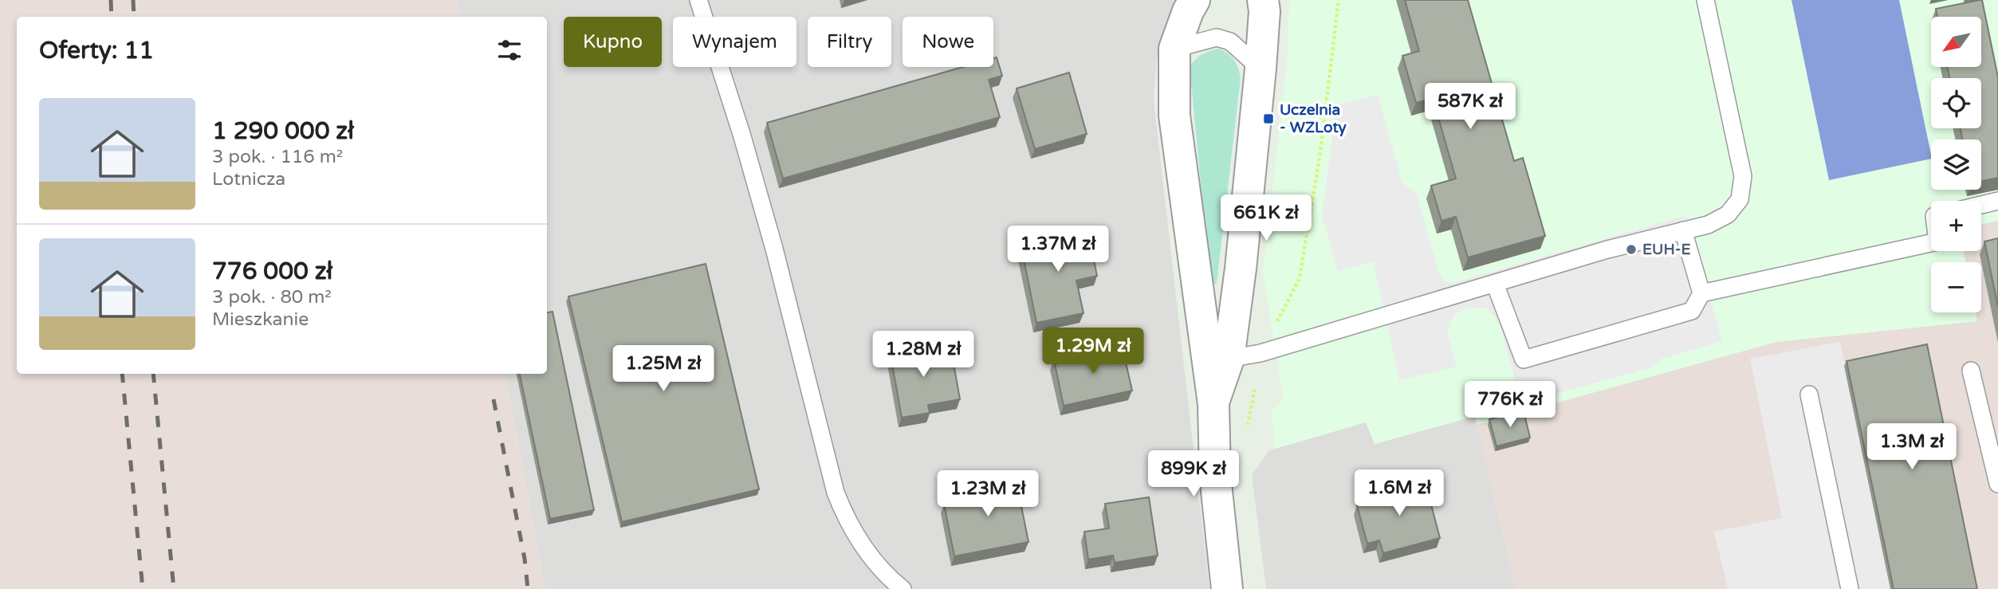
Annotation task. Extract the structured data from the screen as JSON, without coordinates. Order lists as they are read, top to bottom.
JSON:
{
  "places": {
    "transit": ["Uczelnia - WZLoty"],
    "other": ["EUH-E"]
  },
  "north": "bottom left",
  "page": {
    "map_buttons": ["+", "−"],
    "chip": [
      "Kupno",
      "Wynajem",
      "Filtry",
      "Nowe"
    ],
    "heading": "Oferty: 11",
    "price": [
      "587K zł",
      "661K zł",
      "1.37M zł",
      "1.29M zł",
      "1.28M zł",
      "1.25M zł",
      "776K zł",
      "1.3M zł",
      "899K zł",
      "1.6M zł",
      "1.23M zł"
    ],
    "list": [
      {
        "name": "1 290 000 zł",
        "note": "3 pok. · 116 m² · Lotnicza"
      },
      {
        "name": "776 000 zł",
        "note": "3 pok. · 80 m² · Mieszkanie"
      }
    ]
  }
}
